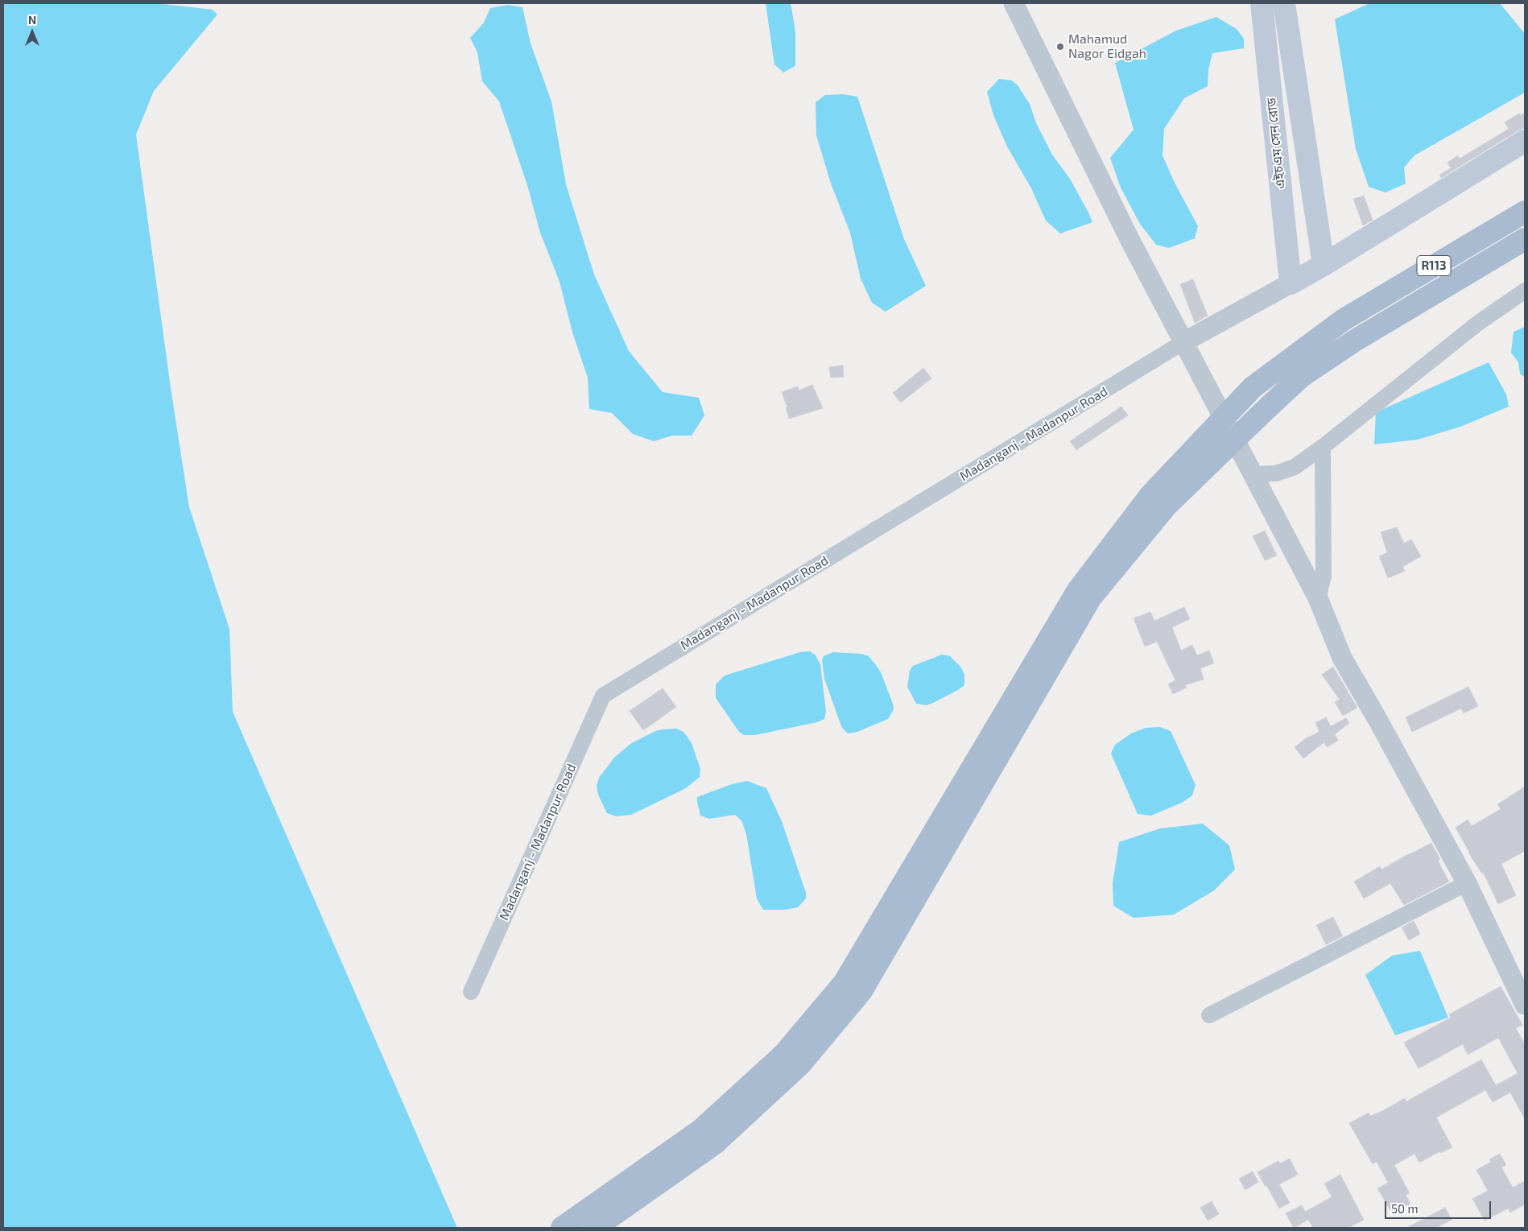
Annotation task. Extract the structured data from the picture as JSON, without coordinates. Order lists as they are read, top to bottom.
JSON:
{
  "streets": {
    "main road": ["এইচএম সেন রোড", "R113"],
    "street": ["Madanganj - Madanpur Road"]
  },
  "places": ["Mahamud Nagor Eidgah"],
  "scale_bar": "50 m",
  "north": "top"
}
